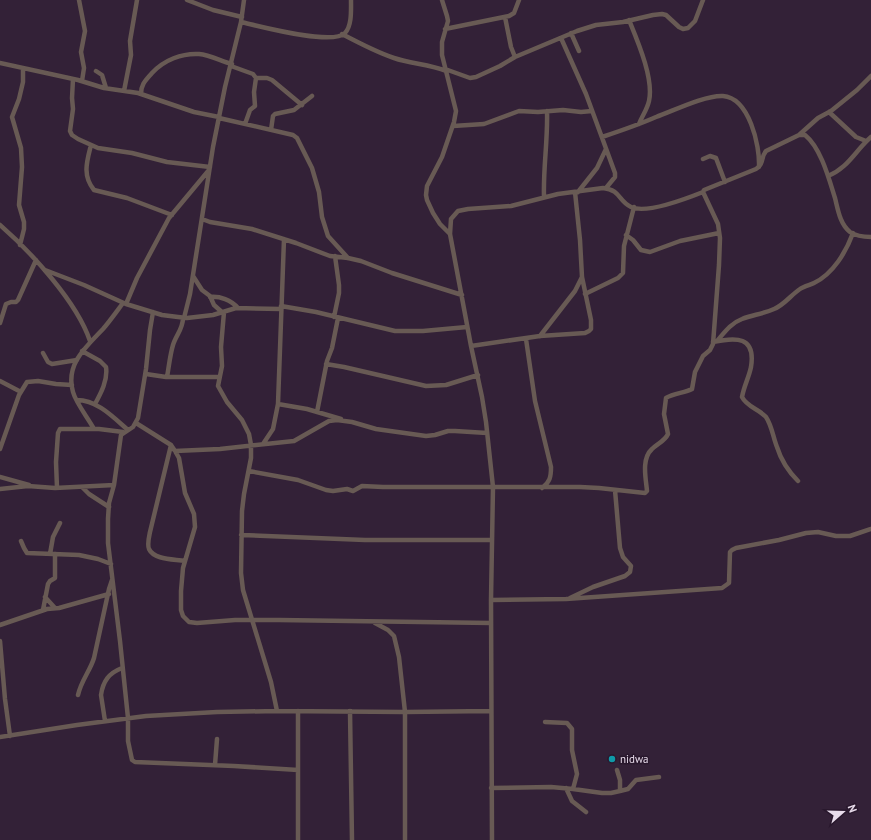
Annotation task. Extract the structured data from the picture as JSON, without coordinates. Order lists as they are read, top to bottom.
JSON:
{
  "places": ["nidwa"],
  "north": "right"
}
